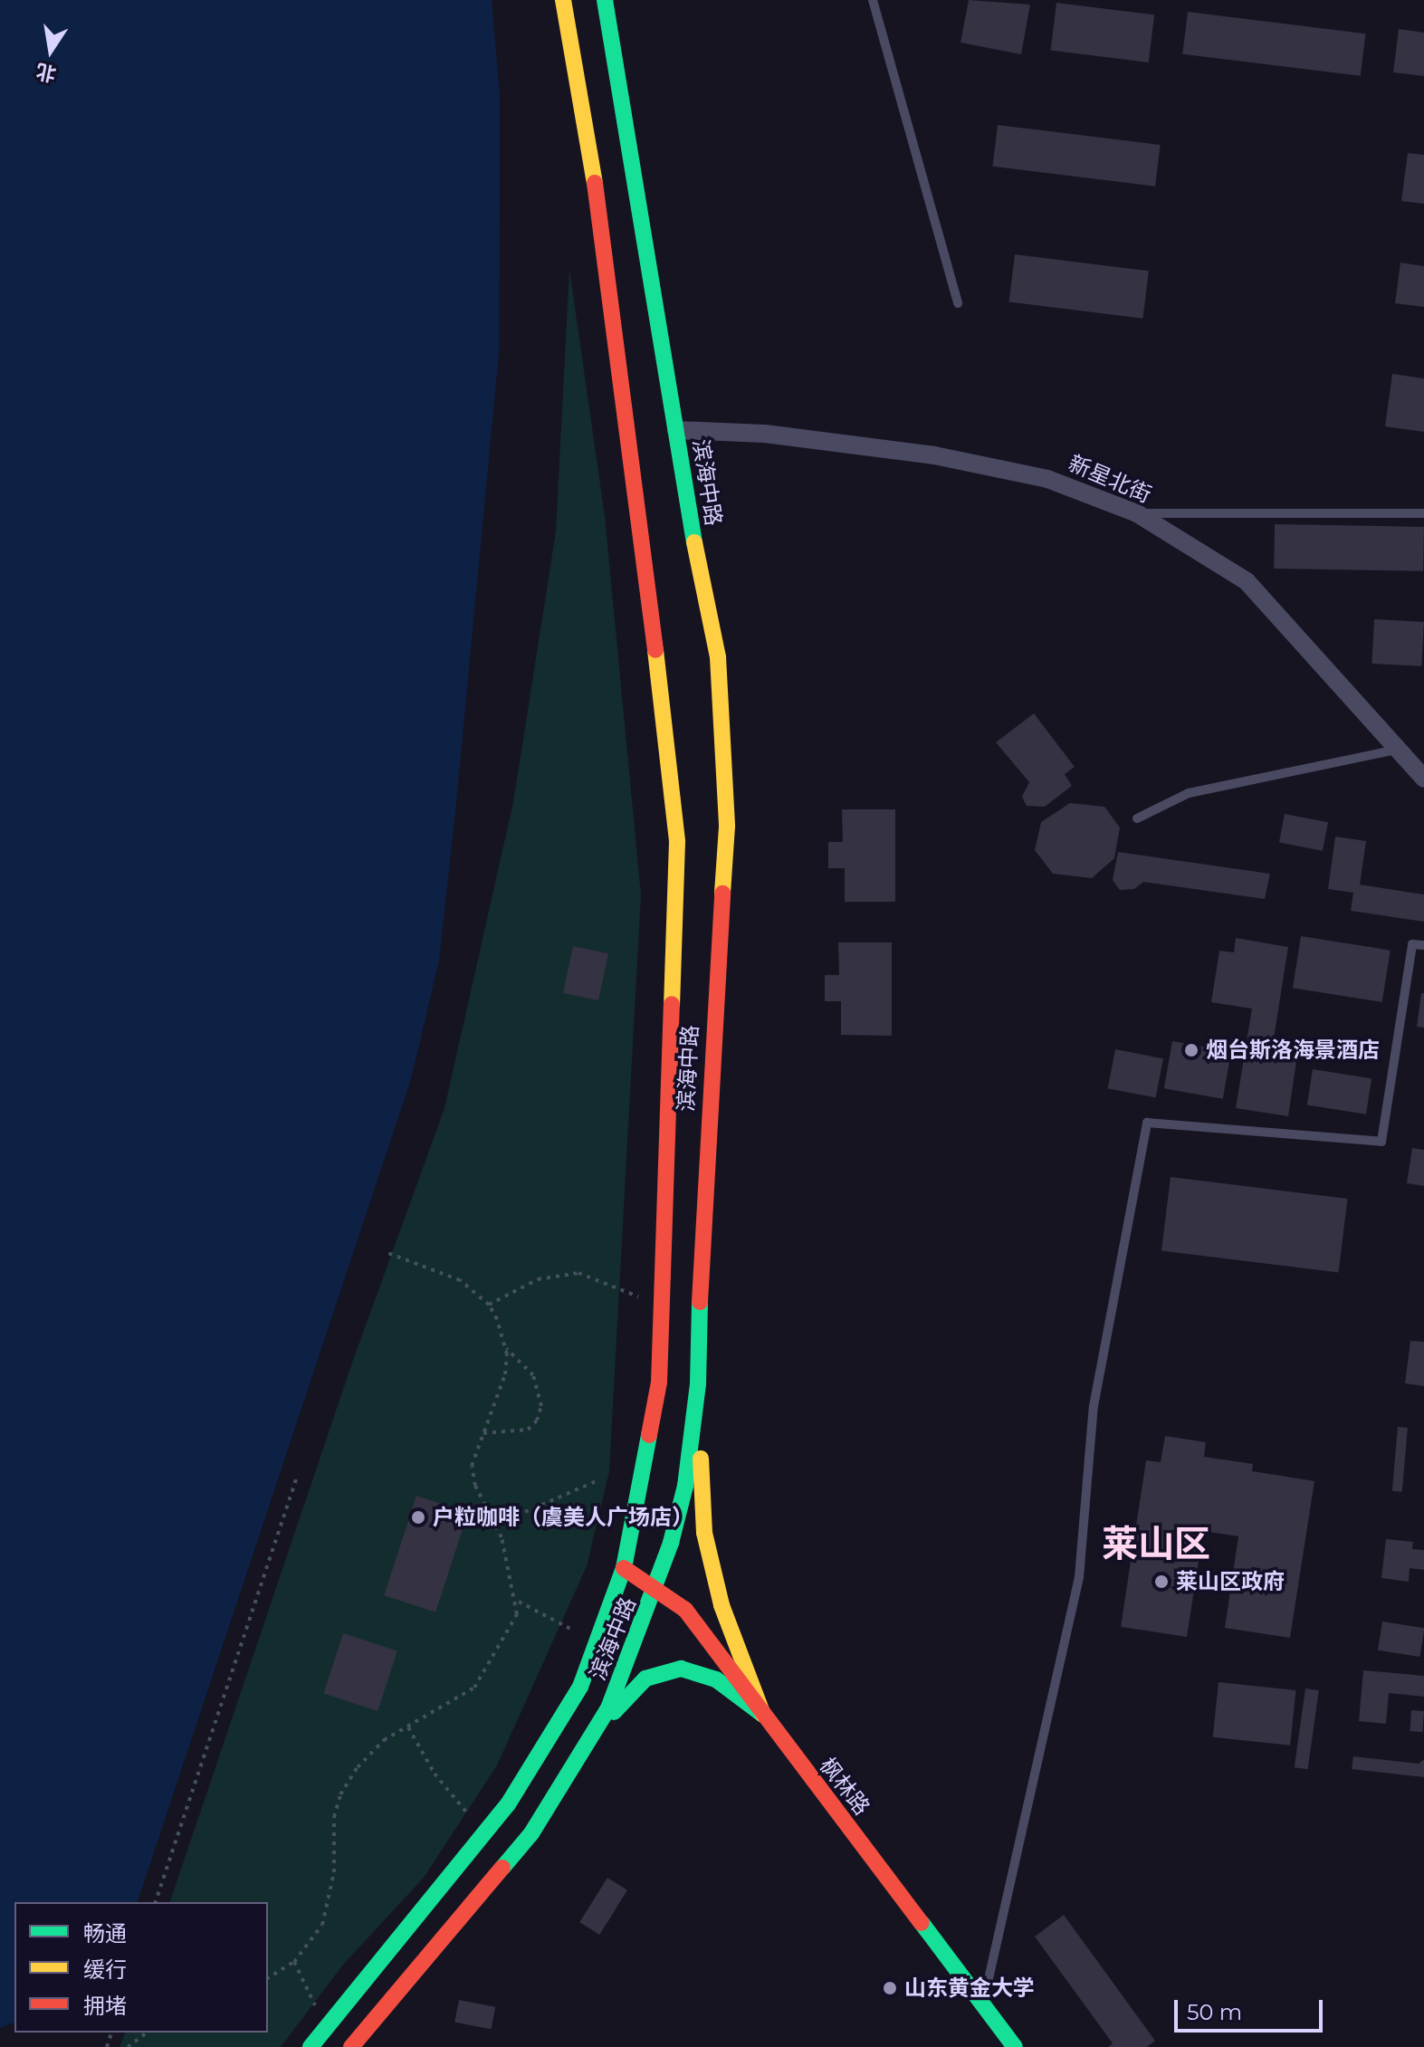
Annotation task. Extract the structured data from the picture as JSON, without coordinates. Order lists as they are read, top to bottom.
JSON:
{
  "streets": {
    "main road": ["滨海中路", "枫林路"],
    "street": ["新星北街"]
  },
  "crossings": [
    ["新星北街", "滨海中路"],
    ["滨海中路", "枫林路"]
  ],
  "districts": ["莱山区"],
  "places": [
    "烟台斯洛海景酒店",
    "户粒咖啡（虞美人广场店）",
    "莱山区政府",
    "山东黄金大学"
  ],
  "legend": ["畅通", "缓行", "拥堵"],
  "scale_bar": "50 m",
  "north": "bottom"
}
